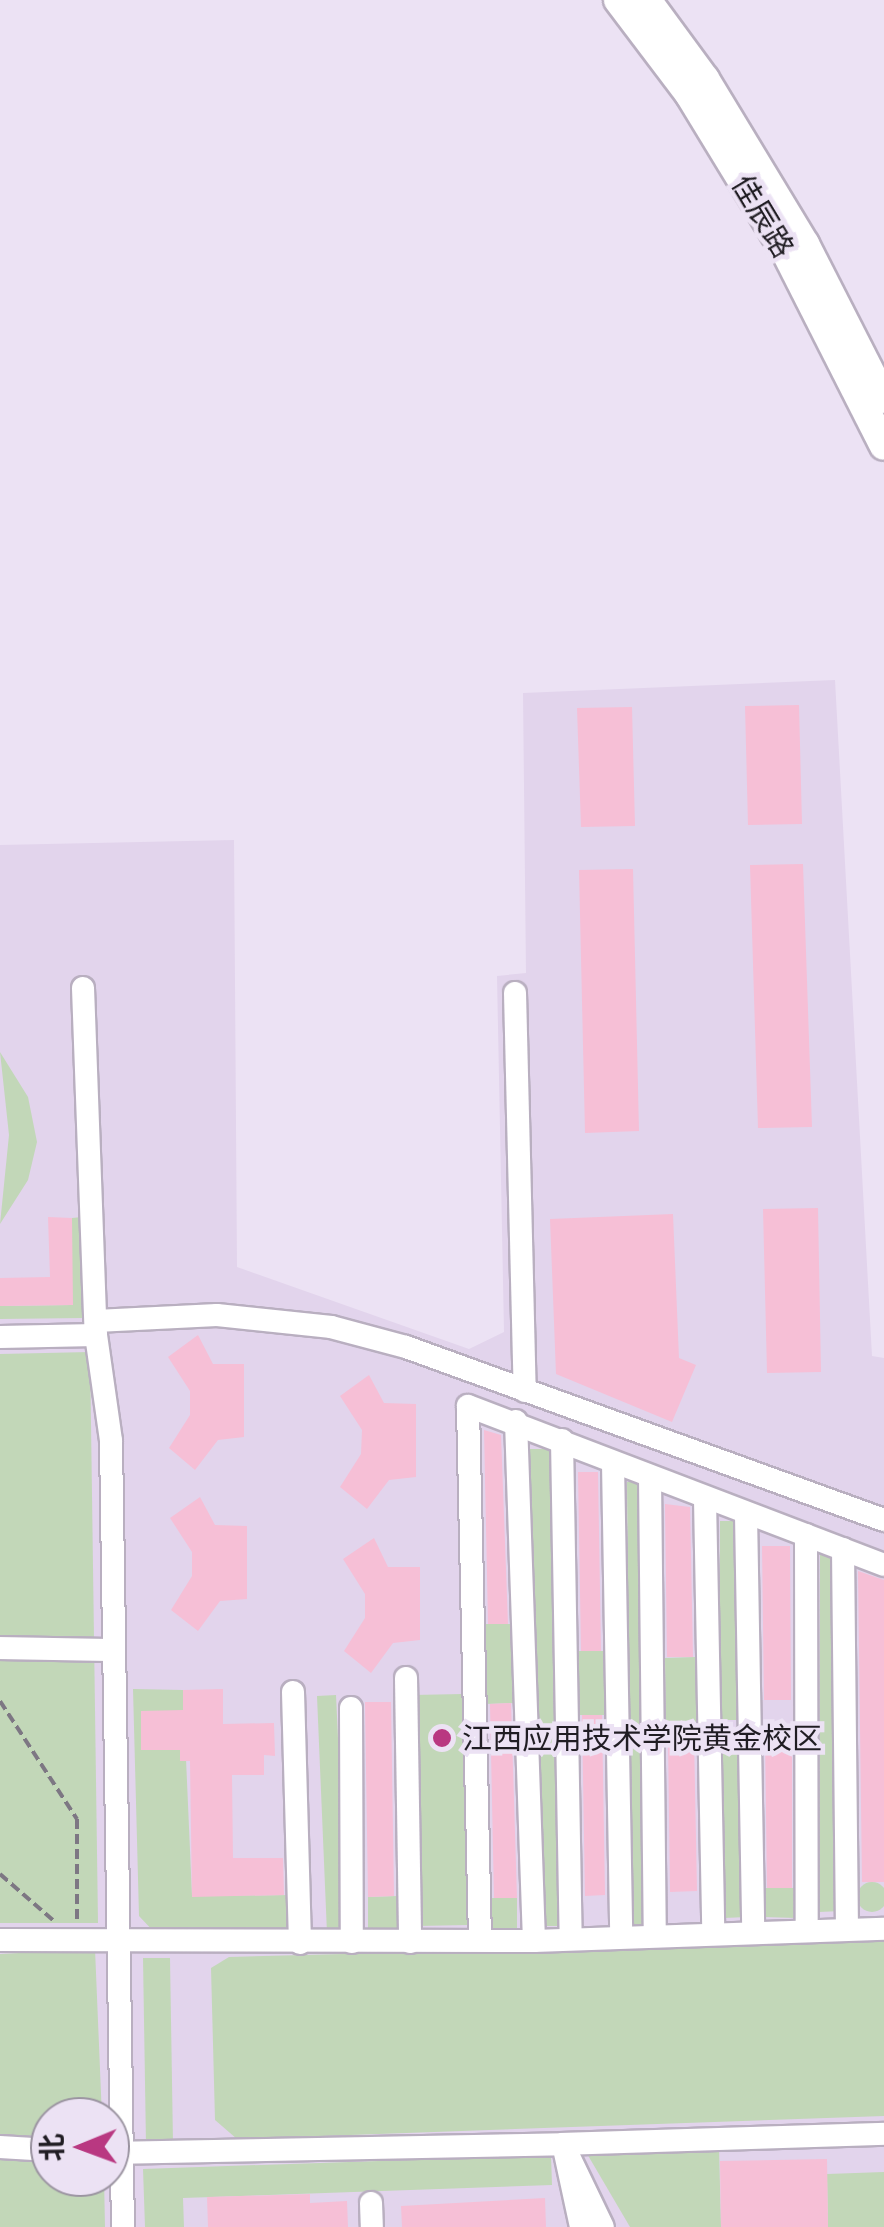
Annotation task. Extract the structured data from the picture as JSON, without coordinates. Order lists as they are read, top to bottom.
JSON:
{
  "streets": {
    "main road": ["佳辰路"]
  },
  "places": ["江西应用技术学院黄金校区"],
  "north": "left"
}
